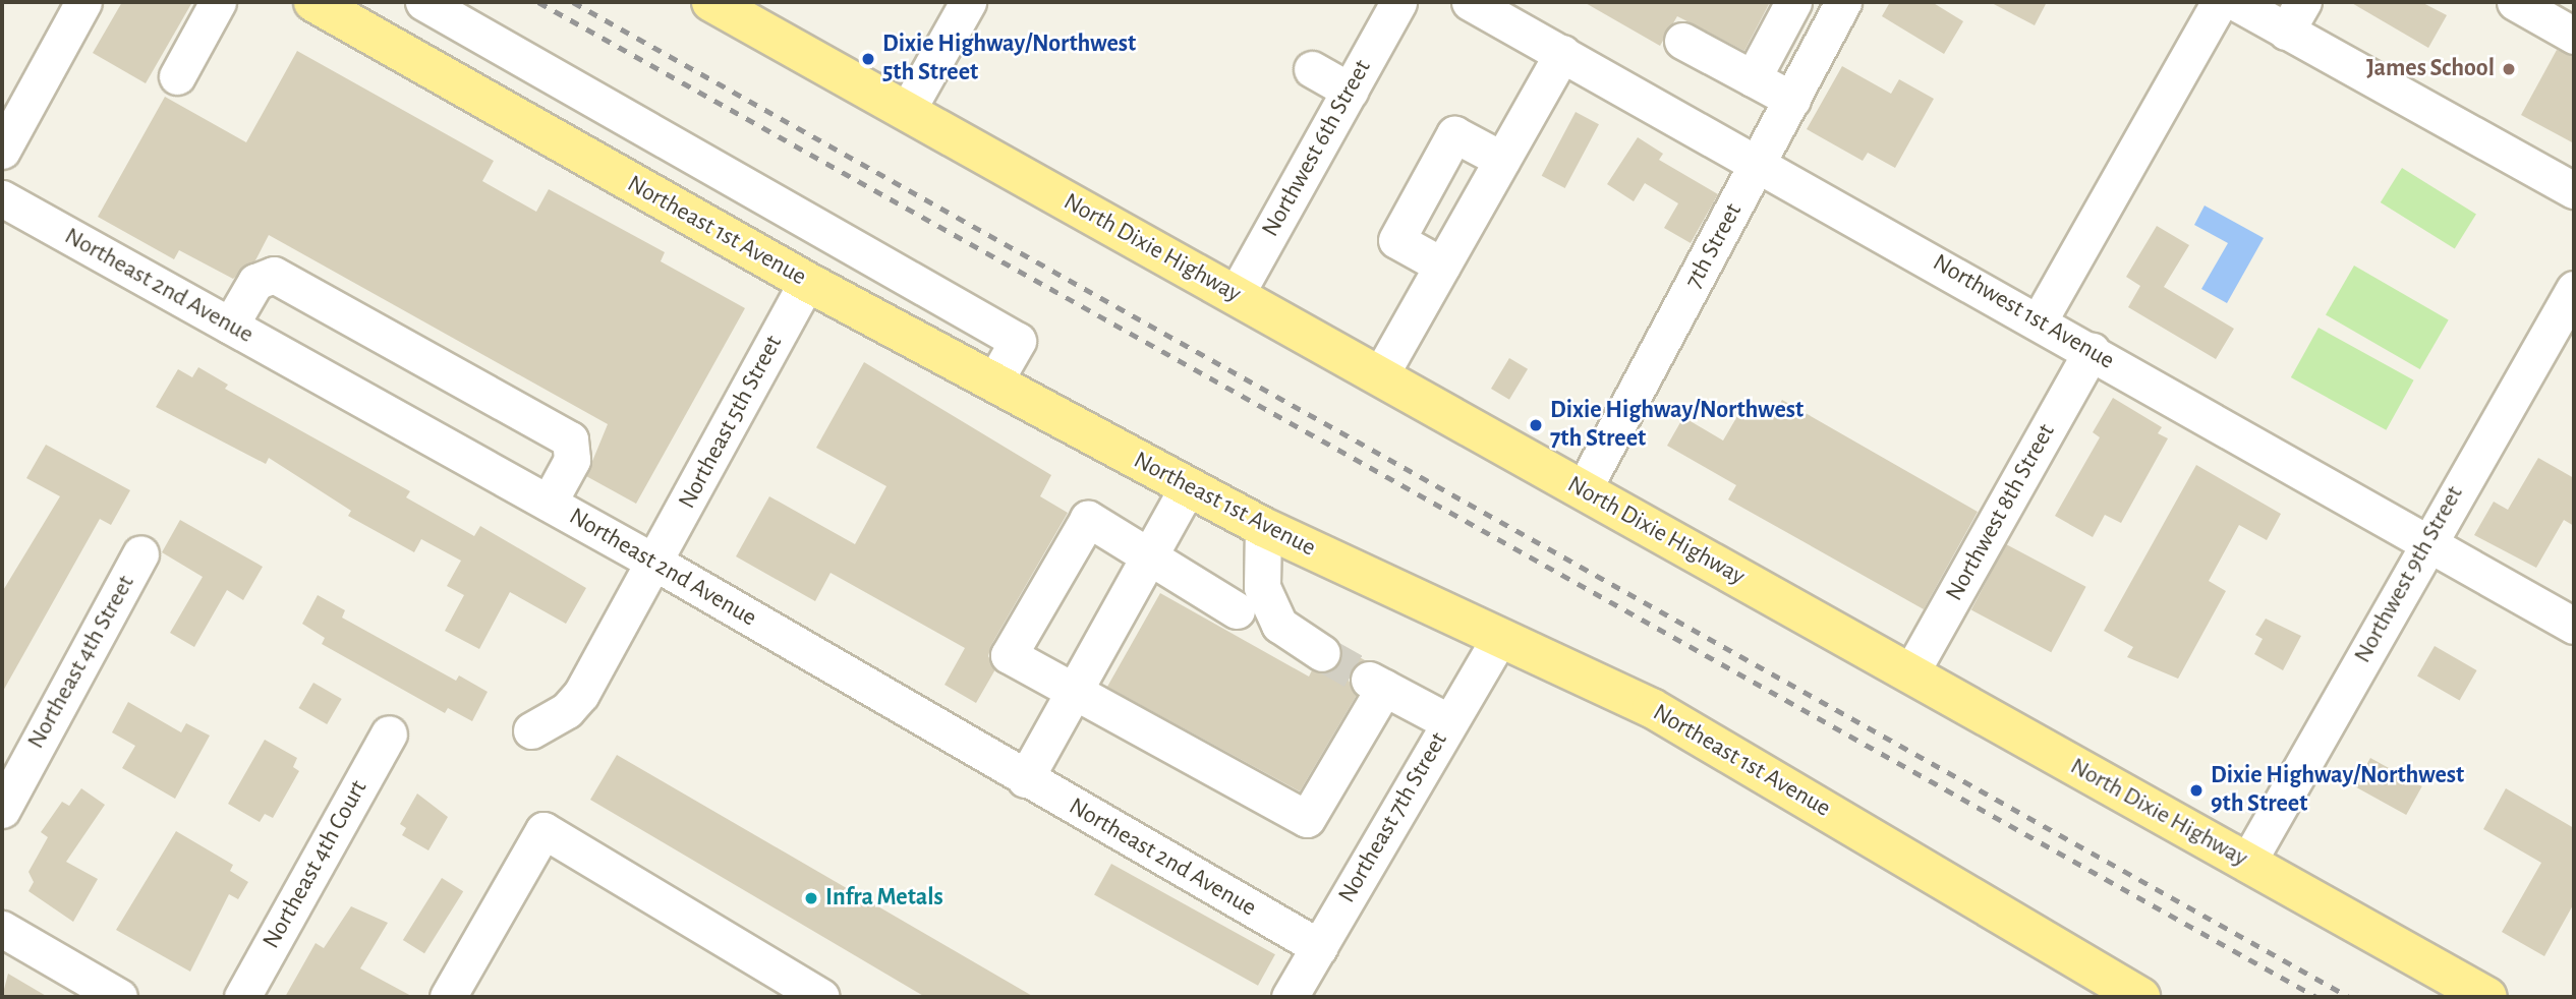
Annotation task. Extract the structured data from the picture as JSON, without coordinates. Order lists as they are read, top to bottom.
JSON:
{
  "streets": {
    "main road": ["Northeast 1st Avenue", "North Dixie Highway"],
    "street": [
      "Northwest 6th Street",
      "7th Street",
      "Northeast 2nd Avenue",
      "Northwest 1st Avenue",
      "Northeast 5th Street",
      "Northwest 8th Street",
      "Northwest 9th Street",
      "Northeast 4th Street",
      "Northeast 7th Street",
      "Northeast 4th Court"
    ]
  },
  "crossings": [
    ["Northwest 6th Street", "North Dixie Highway"],
    ["Northeast 1st Avenue", "Northeast 5th Street"],
    ["Northeast 1st Avenue", "Northeast 7th Street"],
    ["7th Street", "North Dixie Highway"],
    ["7th Street", "Northwest 1st Avenue"],
    ["North Dixie Highway", "Northwest 8th Street"],
    ["North Dixie Highway", "Northwest 9th Street"],
    ["Northeast 2nd Avenue", "Northeast 5th Street"],
    ["Northeast 2nd Avenue", "Northeast 7th Street"],
    ["Northwest 1st Avenue", "Northwest 8th Street"],
    ["Northwest 1st Avenue", "Northwest 9th Street"]
  ],
  "places": [
    "Dixie Highway/Northwest 5th Street",
    "James School",
    "Dixie Highway/Northwest 7th Street",
    "Dixie Highway/Northwest 9th Street",
    "Infra Metals"
  ]
}
